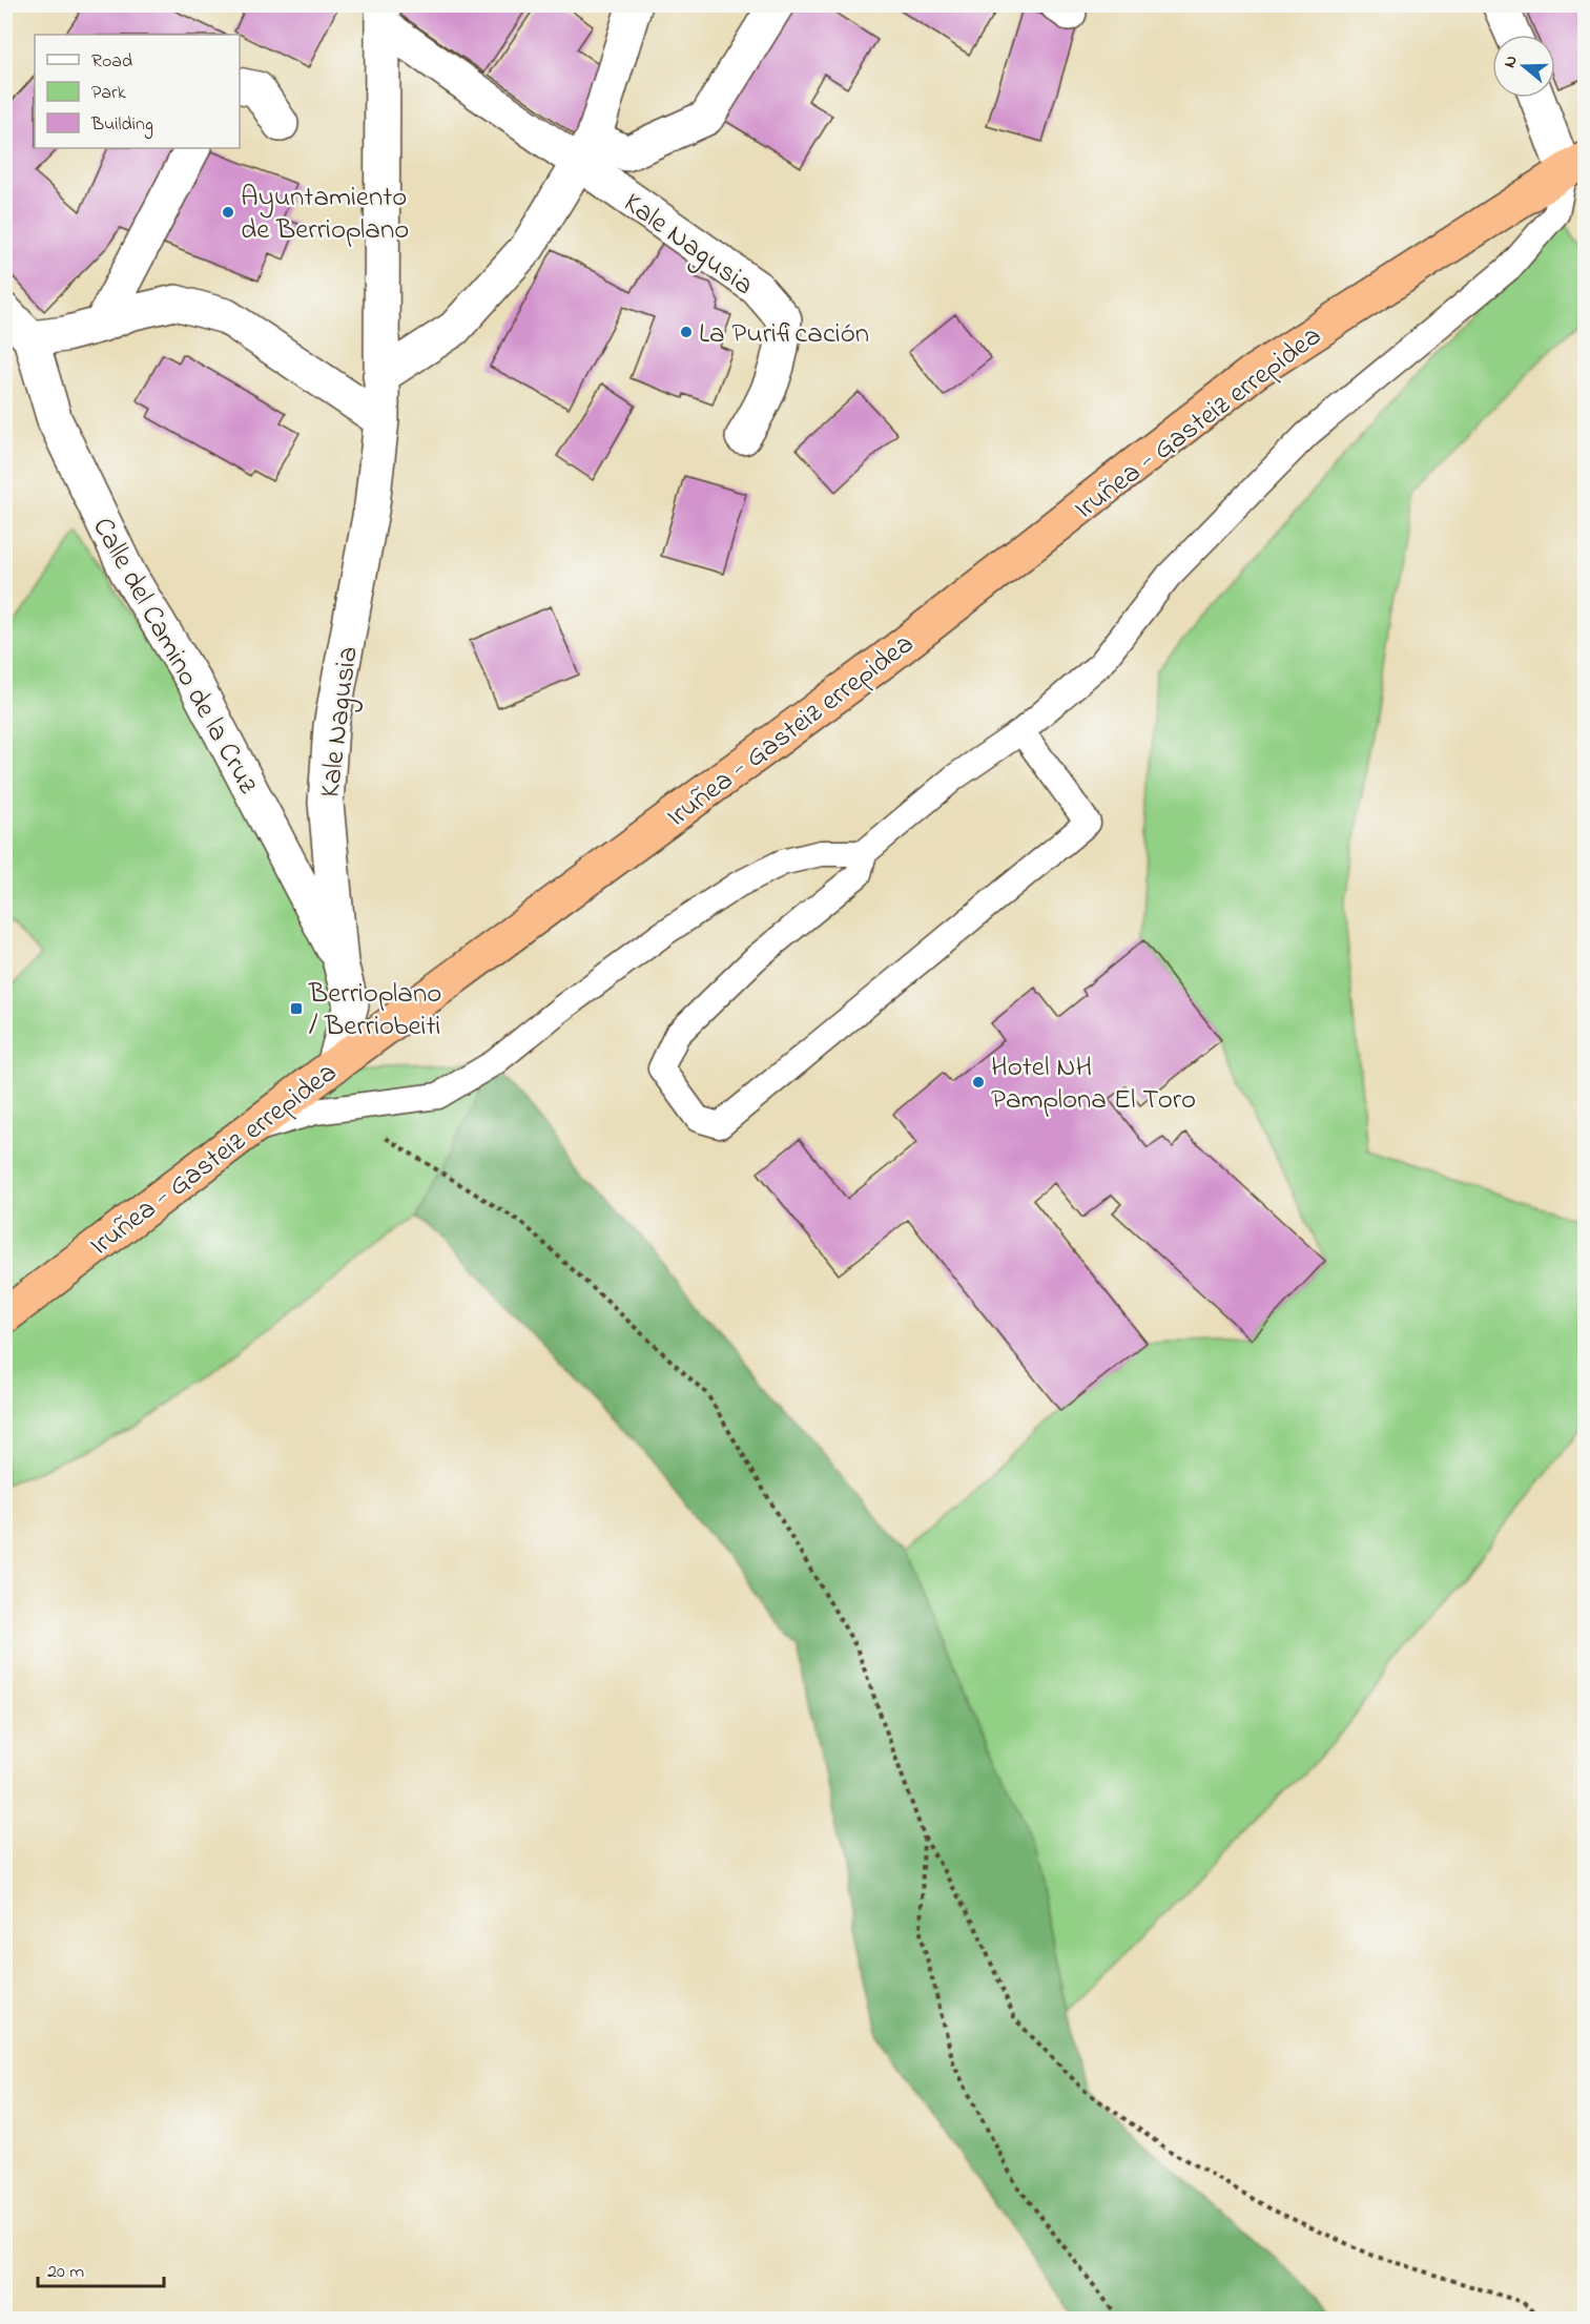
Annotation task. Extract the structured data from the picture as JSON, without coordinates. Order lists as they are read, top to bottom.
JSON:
{
  "streets": {
    "highway": ["Iruñea - Gasteiz errepidea"],
    "street": ["Kale Nagusia", "Calle del Camino de la Cruz"]
  },
  "crossings": [
    ["Kale Nagusia", "Iruñea - Gasteiz errepidea"],
    ["Kale Nagusia", "Calle del Camino de la Cruz"]
  ],
  "places": {
    "other": ["Ayuntamiento de Berrioplano", "La Purificación", "Hotel NH Pamplona El Toro"],
    "transit": ["Berrioplano / Berriobeiti"]
  },
  "legend": ["Road", "Park", "Building"],
  "scale_bar": "20 m",
  "north": "left"
}
